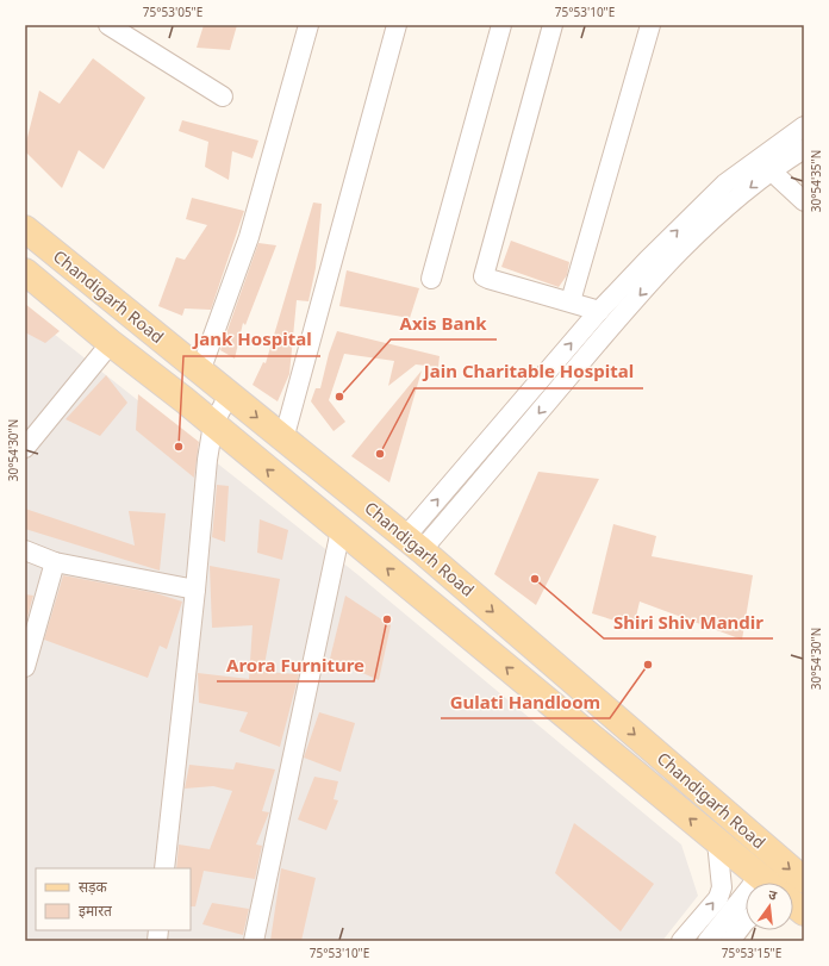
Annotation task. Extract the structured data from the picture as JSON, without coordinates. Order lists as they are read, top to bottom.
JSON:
{
  "streets": {
    "main road": ["Chandigarh Road"]
  },
  "places": [
    "Axis Bank",
    "Jank Hospital",
    "Jain Charitable Hospital",
    "Shiri Shiv Mandir",
    "Arora Furniture",
    "Gulati Handloom"
  ],
  "legend": ["सड़क", "इमारत"],
  "north": "top",
  "coordinates": [
    "75°53'05\"E",
    "75°53'10\"E",
    "30°54'35\"N",
    "30°54'30\"N",
    "75°53'15\"E"
  ]
}
